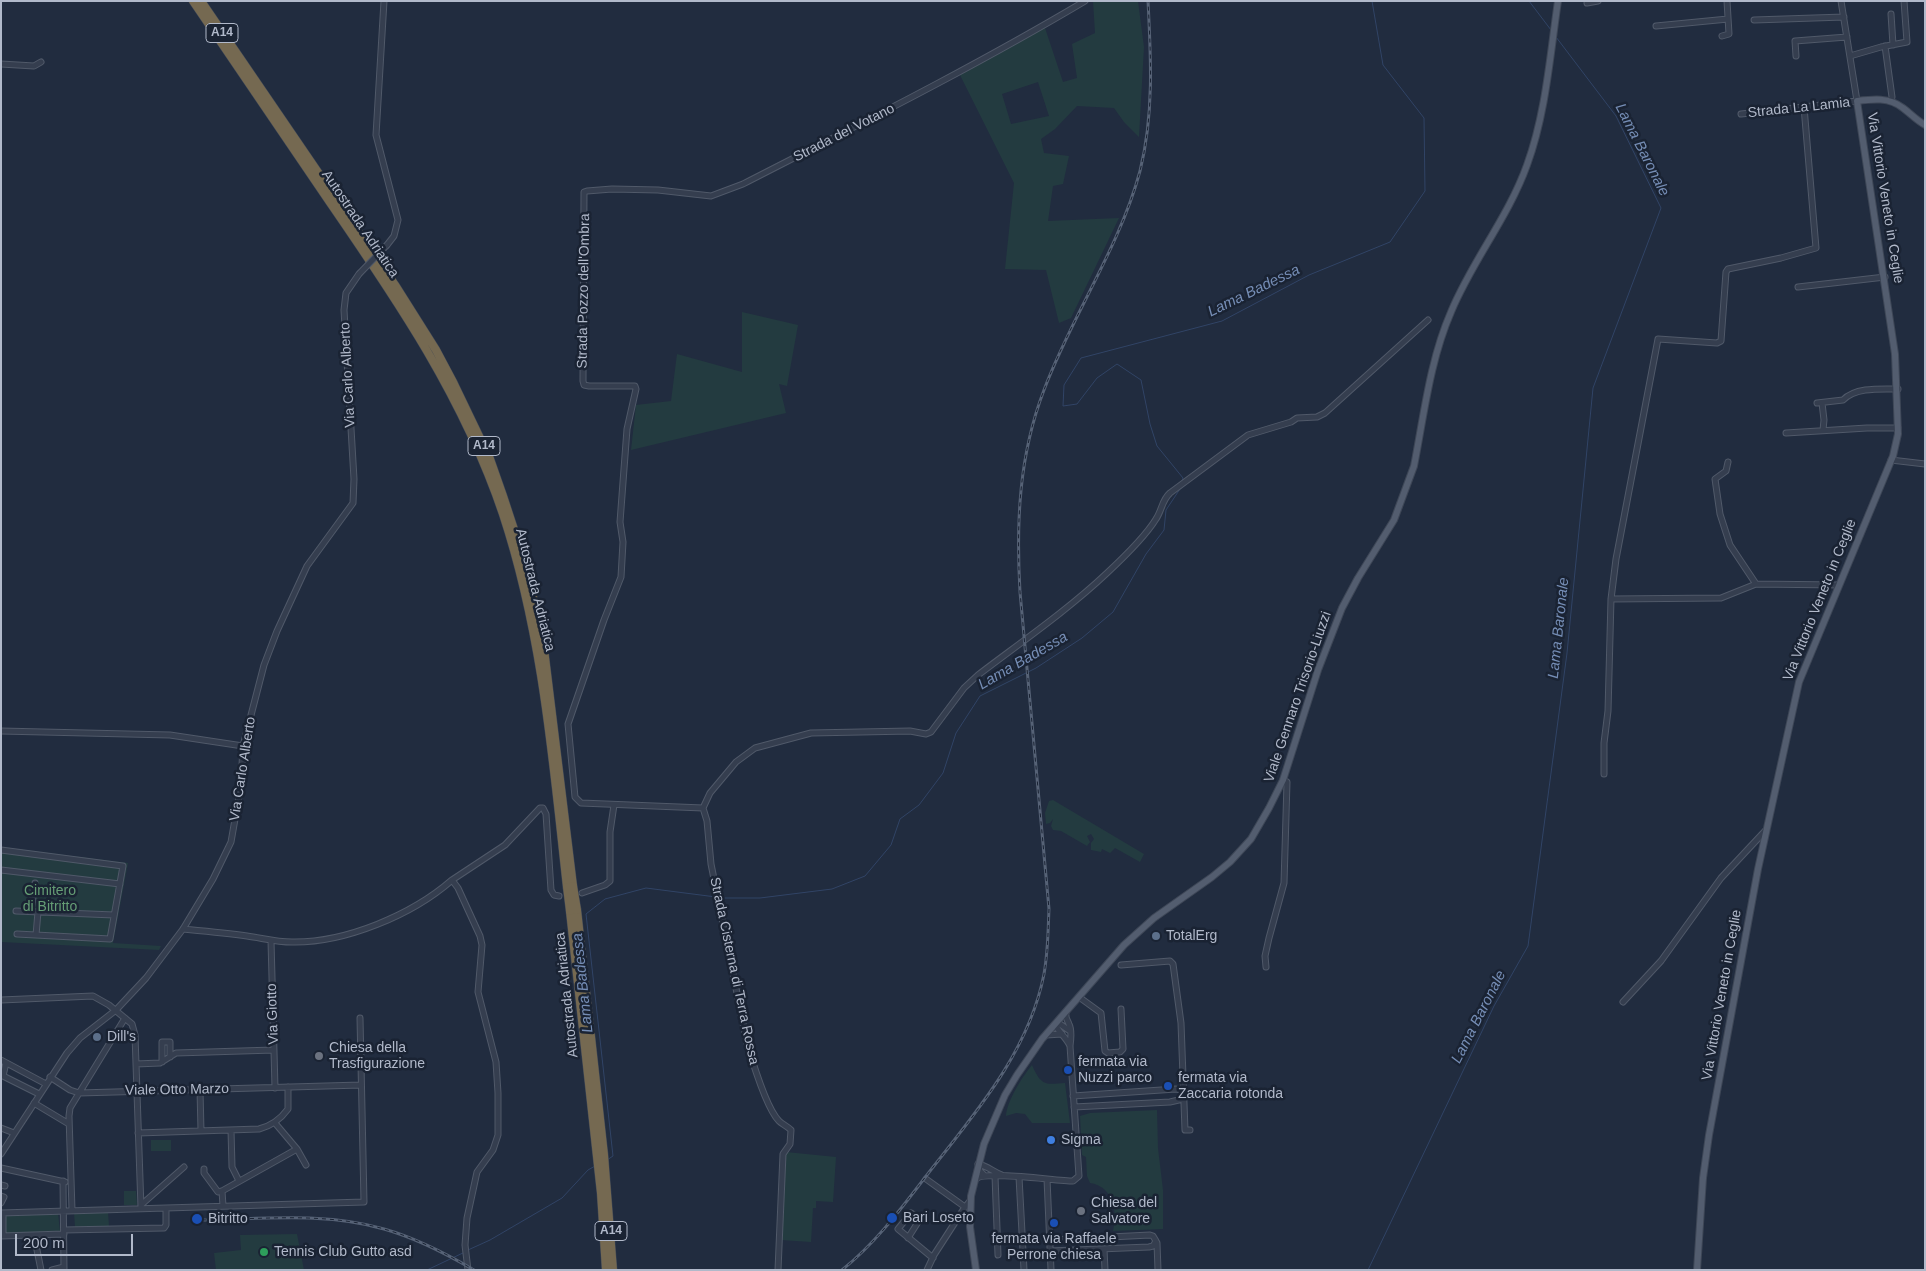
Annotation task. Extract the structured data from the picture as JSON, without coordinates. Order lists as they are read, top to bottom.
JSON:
{
  "streets": {
    "highway": ["A14", "Autostrada Adriatica"],
    "main road": ["Via Vittorio Veneto in Ceglie", "Viale Gennaro Trisorio-Liuzzi"],
    "street": [
      "Strada La Lamia",
      "Strada del Votano",
      "Strada Pozzo dell'Ombra",
      "Via Carlo Alberto",
      "Strada Cisterna di Terra Rossa",
      "Via Giotto",
      "Viale Otto Marzo"
    ]
  },
  "crossings": [
    ["A14", "Autostrada Adriatica"],
    ["Strada La Lamia", "Via Vittorio Veneto in Ceglie"],
    ["Strada del Votano", "Strada Pozzo dell'Ombra"],
    ["Strada Pozzo dell'Ombra", "Strada Cisterna di Terra Rossa"],
    ["Via Giotto", "Viale Otto Marzo"]
  ],
  "water": ["Lama Baronale", "Lama Badessa"],
  "parks": ["Cimitero di Bitritto"],
  "places": [
    "TotalErg",
    "Dill's",
    "Chiesa della Trasfigurazione",
    "fermata via Nuzzi parco",
    "fermata via Zaccaria rotonda",
    "Sigma",
    "Chiesa del Salvatore",
    "Bari Loseto",
    "Bitritto",
    "fermata via Raffaele Perrone chiesa",
    "Tennis Club Gutto asd"
  ],
  "scale_bar": "200 m"
}
